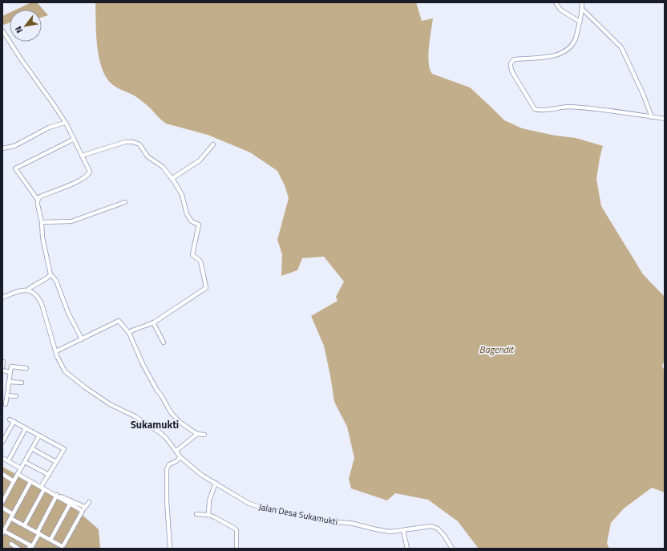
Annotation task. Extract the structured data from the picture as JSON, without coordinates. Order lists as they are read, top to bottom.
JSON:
{
  "streets": {
    "street": ["Jalan Desa Sukamukti"]
  },
  "districts": ["Sukamukti"],
  "water": ["Bagendit"],
  "north": "bottom left"
}
